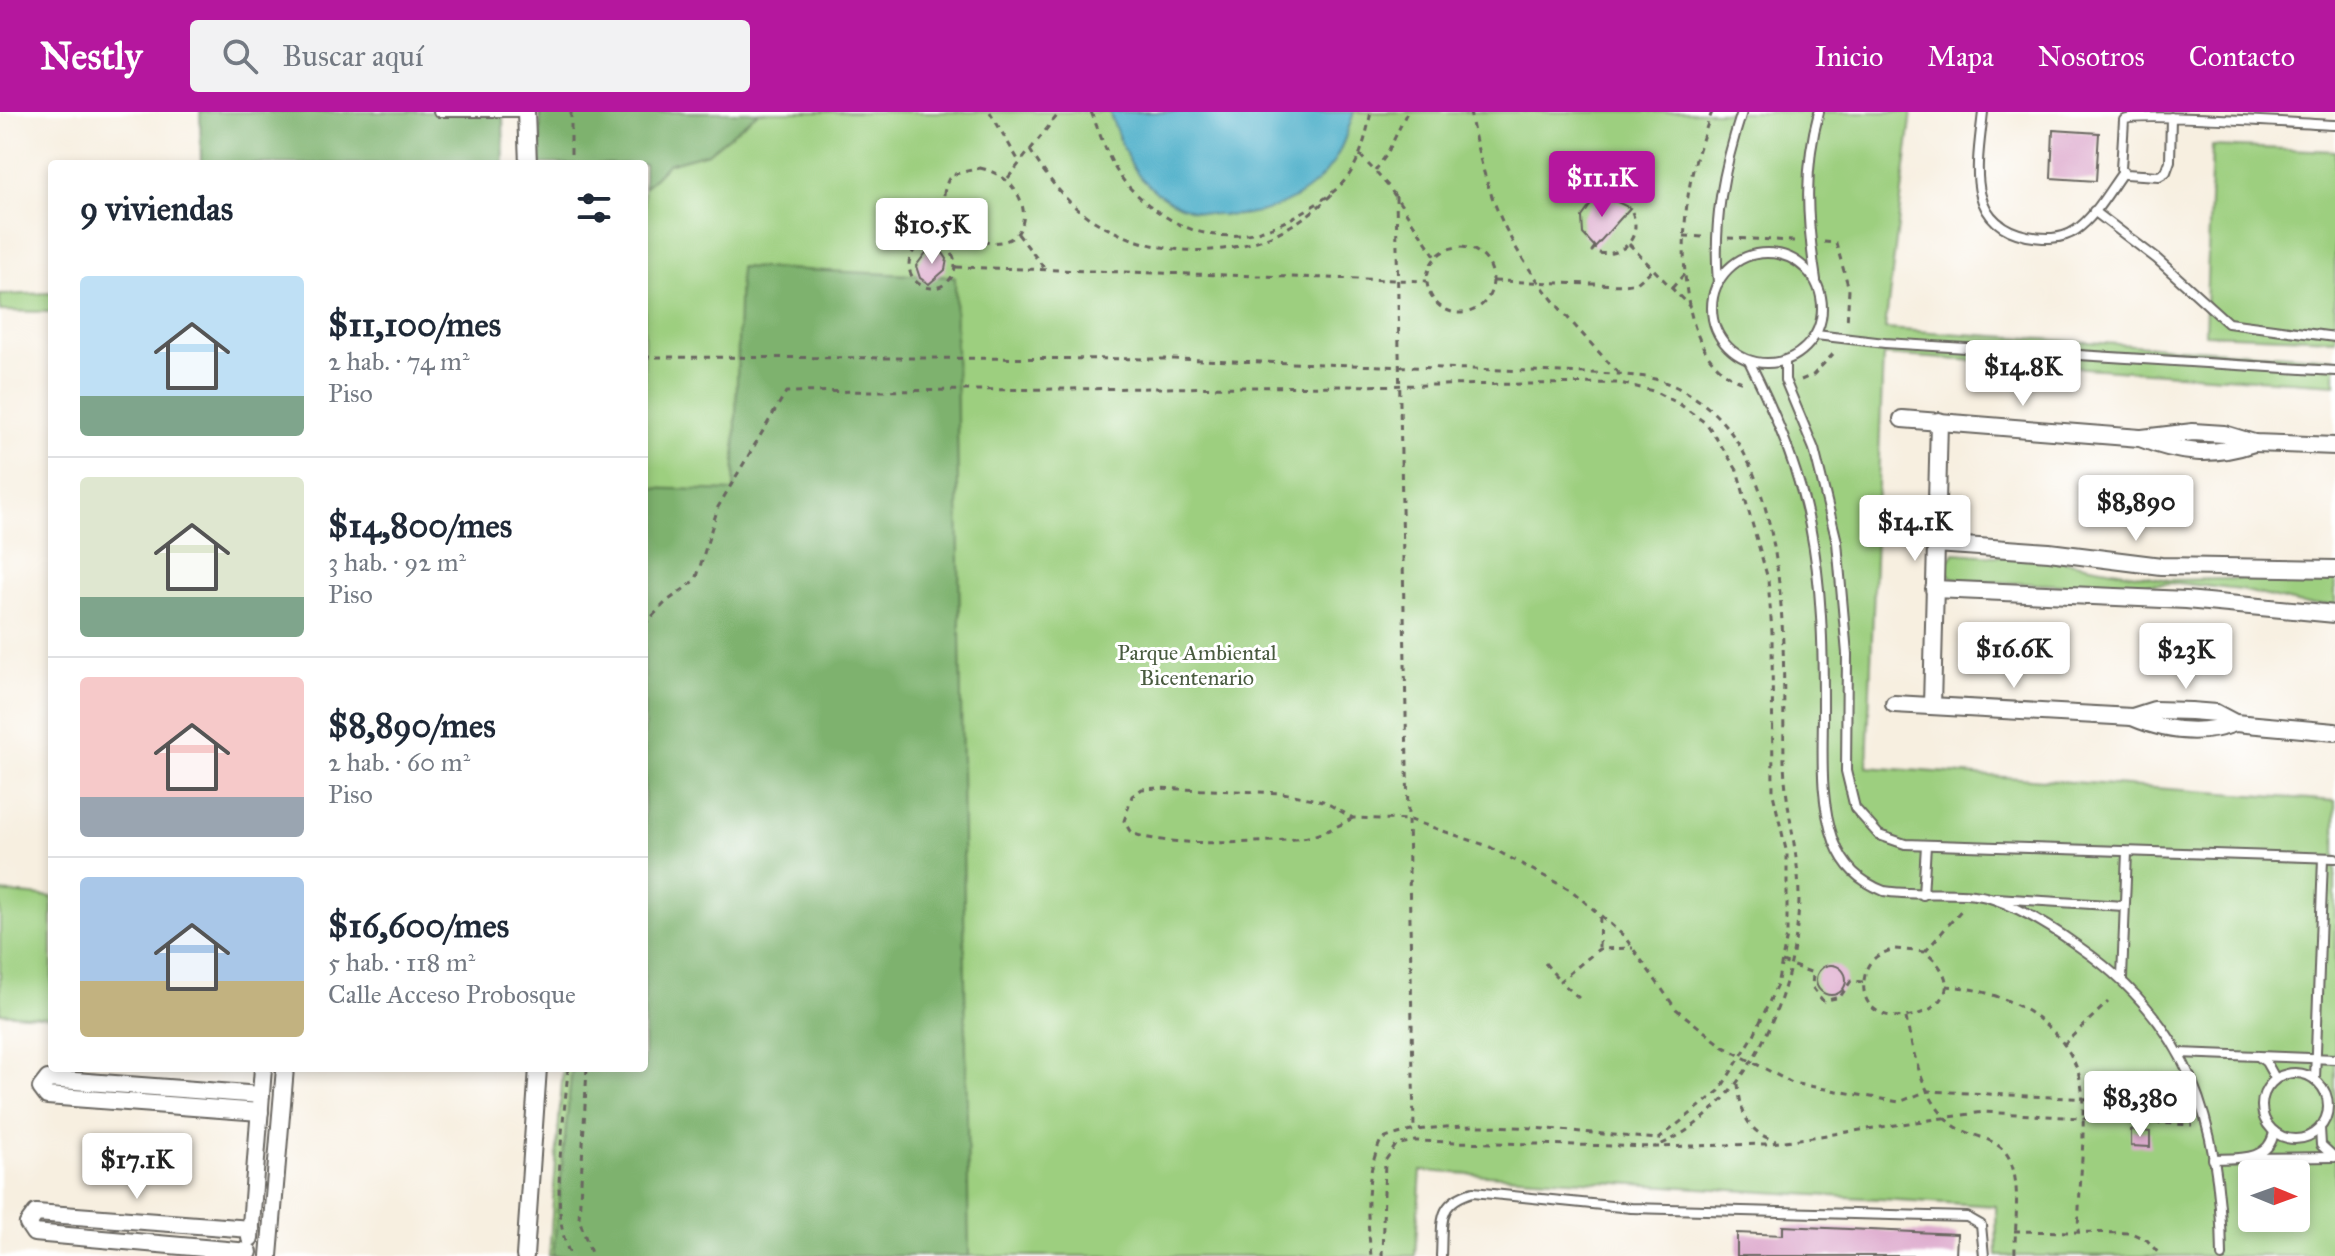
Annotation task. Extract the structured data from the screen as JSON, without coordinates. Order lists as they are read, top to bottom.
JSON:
{
  "parks": ["Parque Ambiental Bicentenario"],
  "north": "right",
  "page": {
    "header": "Nestly",
    "search": "Buscar aquí",
    "nav": [
      "Inicio",
      "Mapa",
      "Nosotros",
      "Contacto"
    ],
    "price": [
      "$11.1K",
      "$10.5K",
      "$14.8K",
      "$8,890",
      "$14.1K",
      "$16.6K",
      "$23K",
      "$8,380",
      "$17.1K"
    ],
    "heading": "9 viviendas",
    "list": [
      {
        "name": "$11,100/mes",
        "note": "2 hab. · 74 m² · Piso"
      },
      {
        "name": "$14,800/mes",
        "note": "3 hab. · 92 m² · Piso"
      },
      {
        "name": "$8,890/mes",
        "note": "2 hab. · 60 m² · Piso"
      },
      {
        "name": "$16,600/mes",
        "note": "5 hab. · 118 m² · Calle Acceso Probosque"
      }
    ]
  }
}
